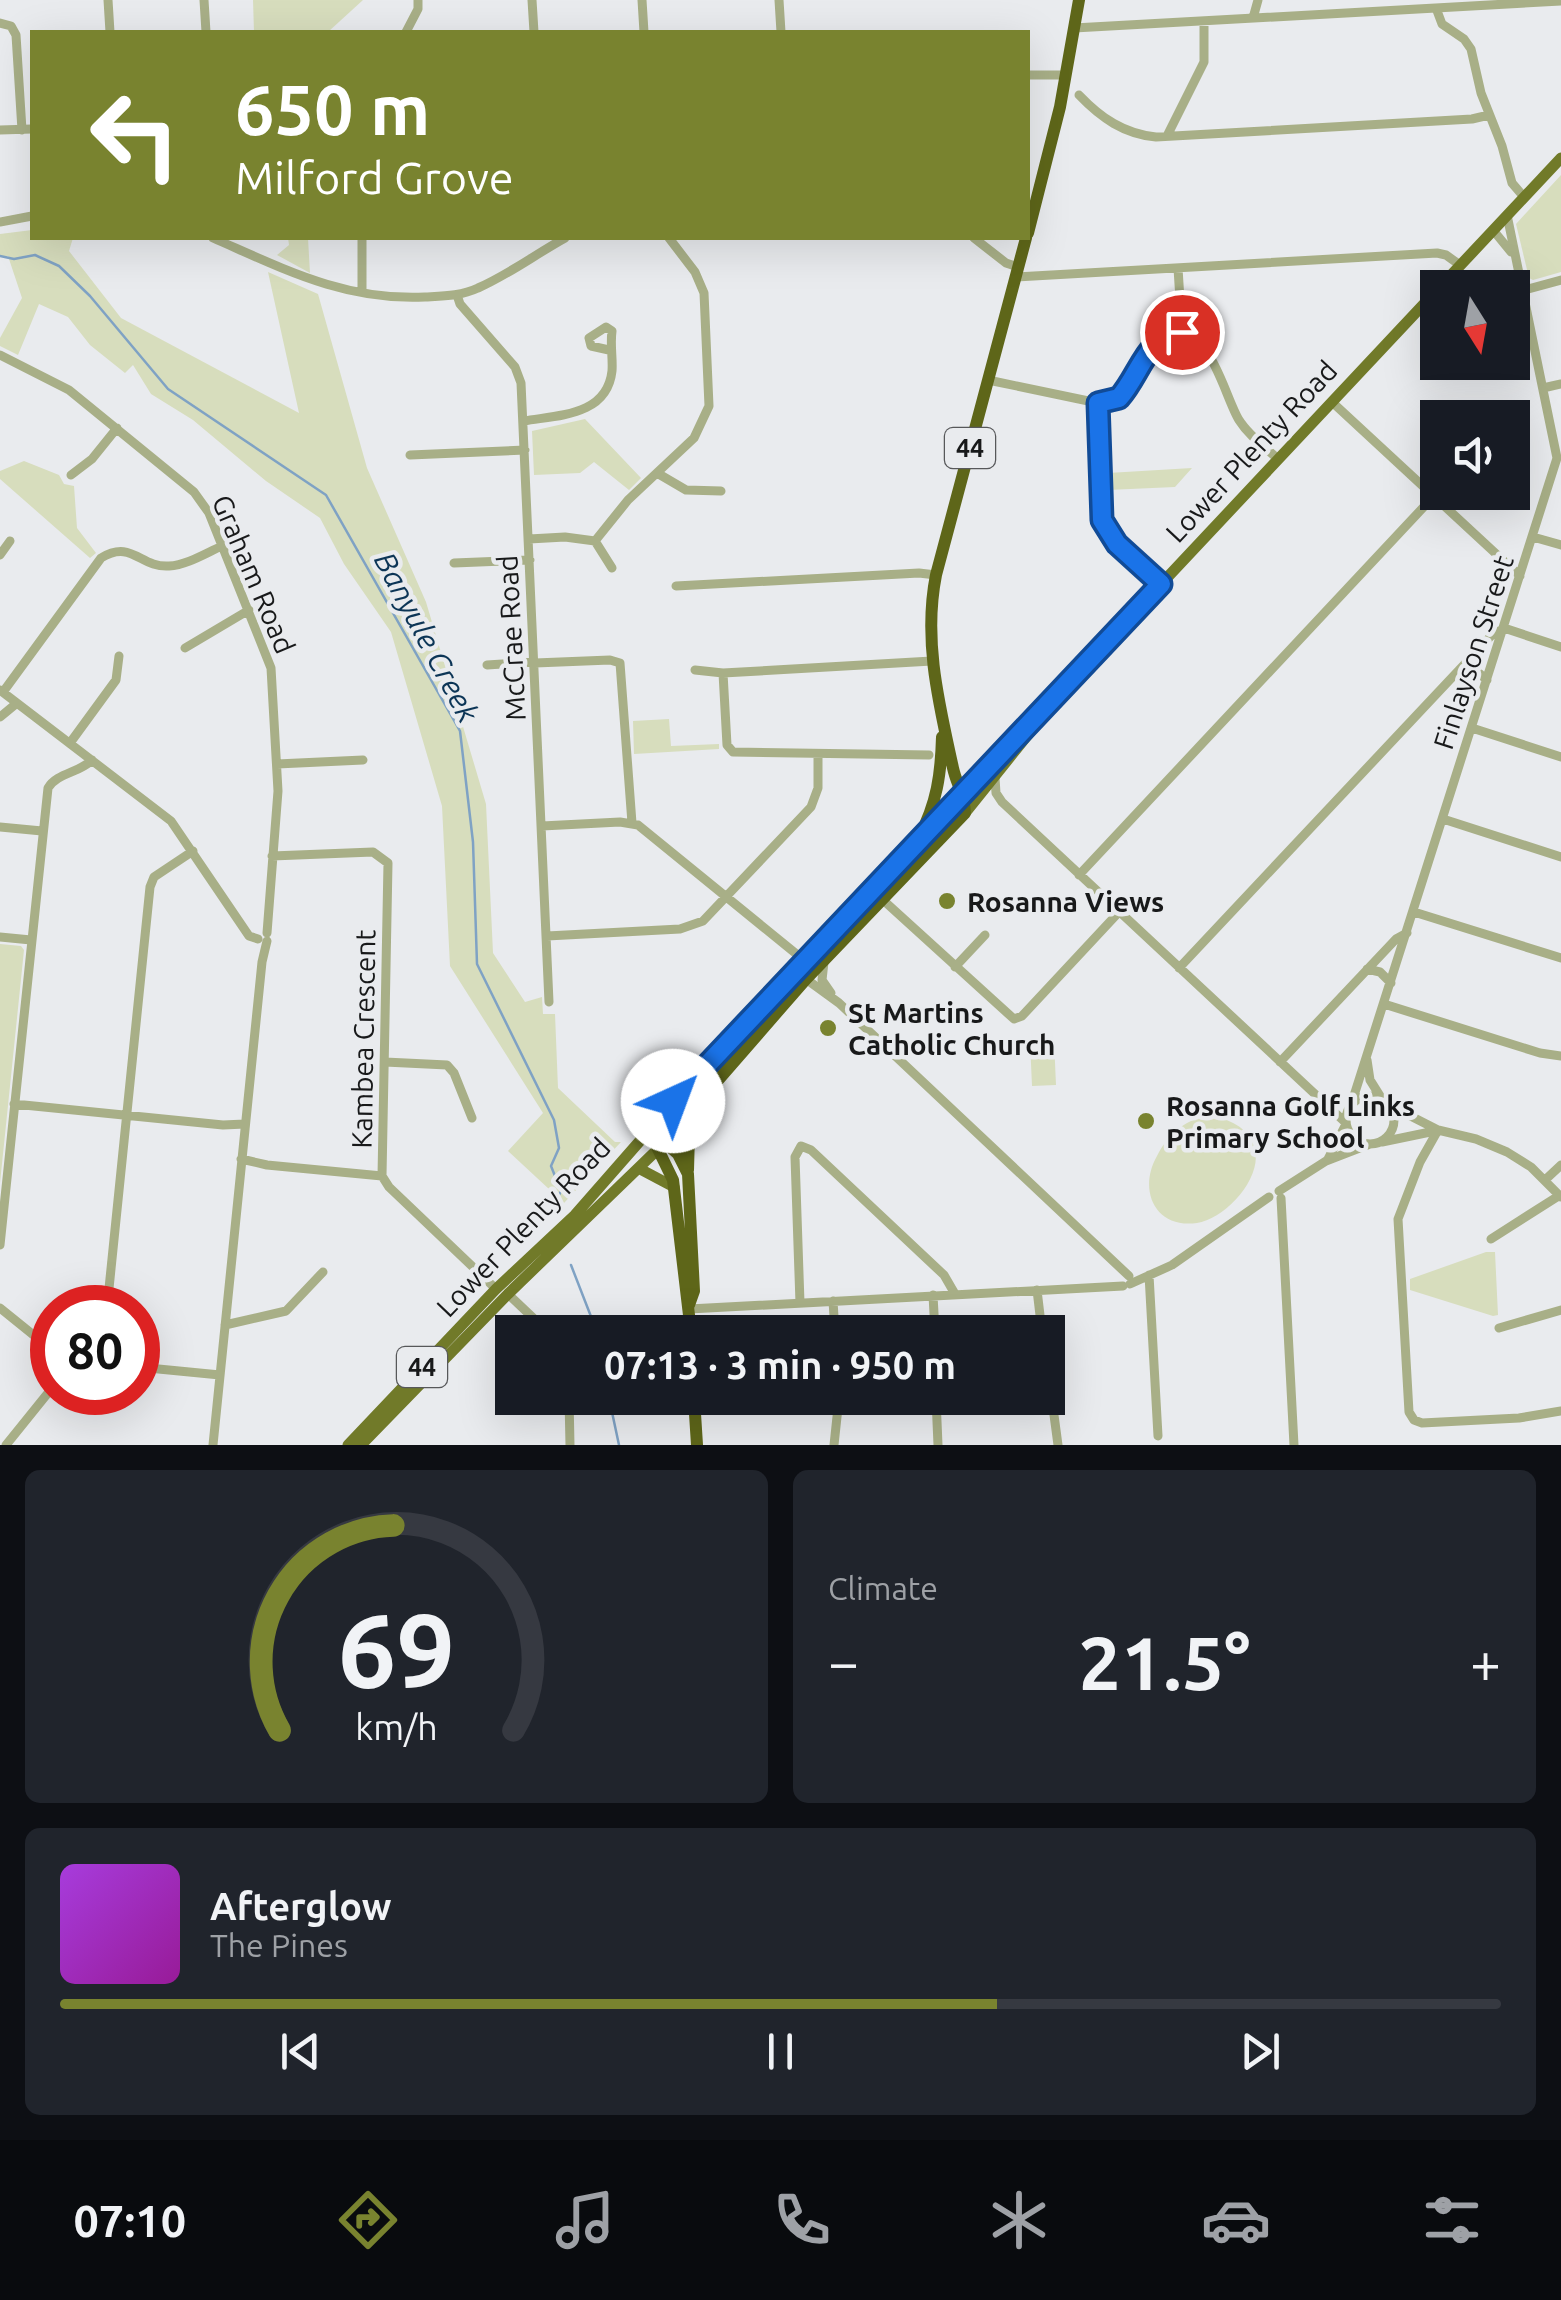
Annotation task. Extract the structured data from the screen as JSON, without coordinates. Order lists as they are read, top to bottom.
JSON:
{
  "streets": {
    "highway": ["44", "Lower Plenty Road"],
    "street": [
      "Graham Road",
      "McCrae Road",
      "Finlayson Street",
      "Kambea Crescent"
    ]
  },
  "crossings": [
    ["44", "Lower Plenty Road"],
    ["Lower Plenty Road", "Finlayson Street"],
    ["Lower Plenty Road", "Kambea Crescent"],
    ["Graham Road", "Kambea Crescent"]
  ],
  "water": ["Banyule Creek"],
  "places": ["Rosanna Views", "St Martins Catholic Church", "Rosanna Golf Links Primary School"],
  "north": "bottom",
  "page": {
    "turn": ["650 m", "Milford Grove"],
    "limit": "80",
    "trip": "07:13 · 3 min · 950 m",
    "tile": "Climate",
    "heat": ["−", "21.5°", "+"],
    "song": ["Afterglow", "The Pines"],
    "tabs": "07:10",
    "gauge": ["69", "km/h"]
  }
}
